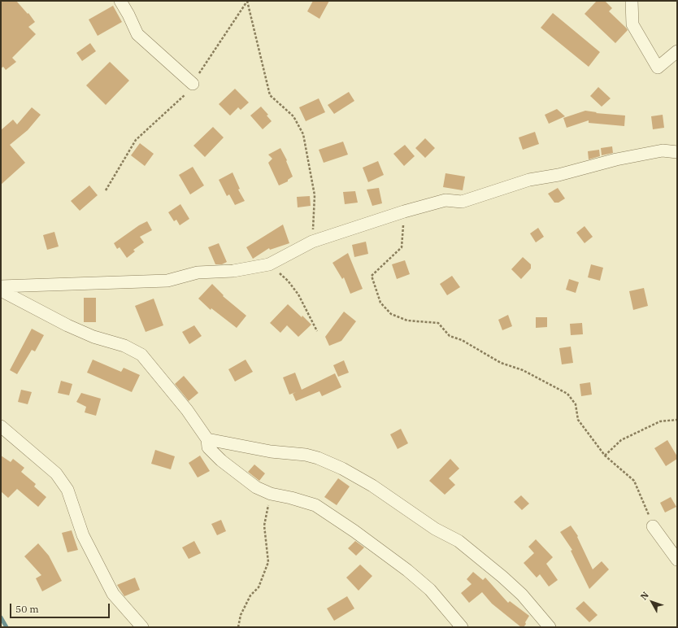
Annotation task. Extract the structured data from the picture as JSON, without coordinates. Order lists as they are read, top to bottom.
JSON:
{
  "scale_bar": "50 m",
  "north": "top left"
}
